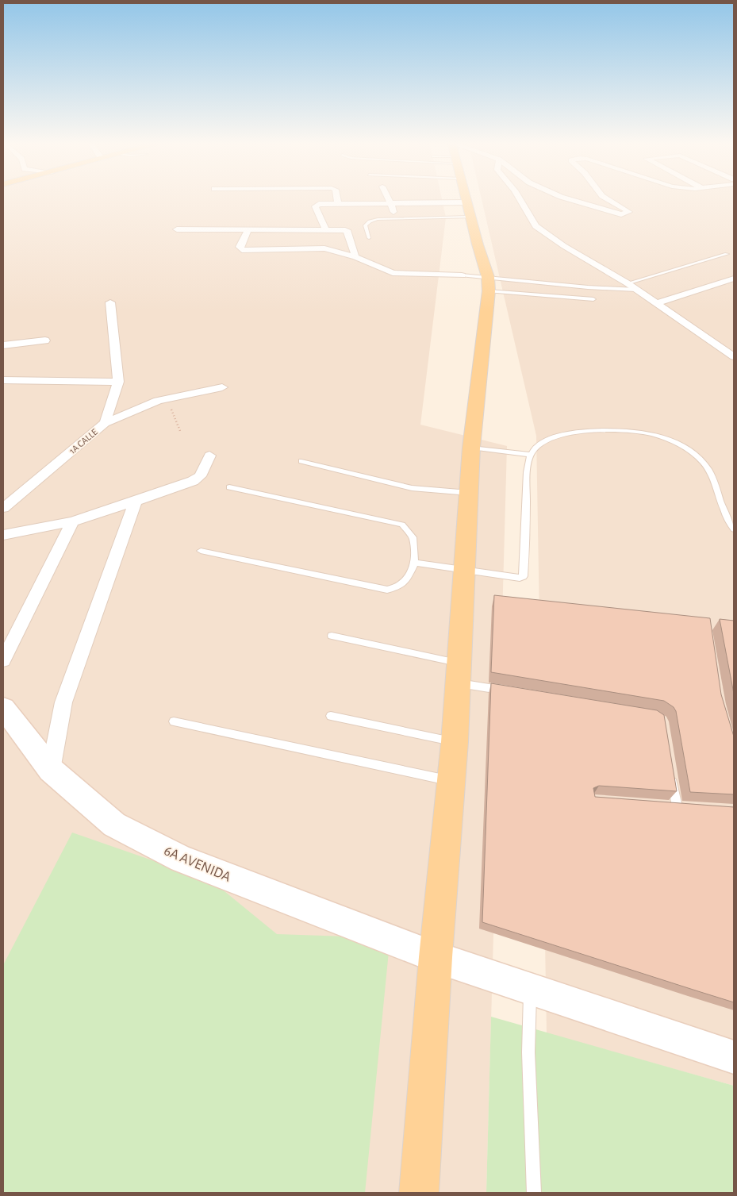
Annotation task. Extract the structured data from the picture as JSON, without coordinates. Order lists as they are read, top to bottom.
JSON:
{
  "streets": {
    "street": ["1A CALLE", "6A AVENIDA"]
  }
}
